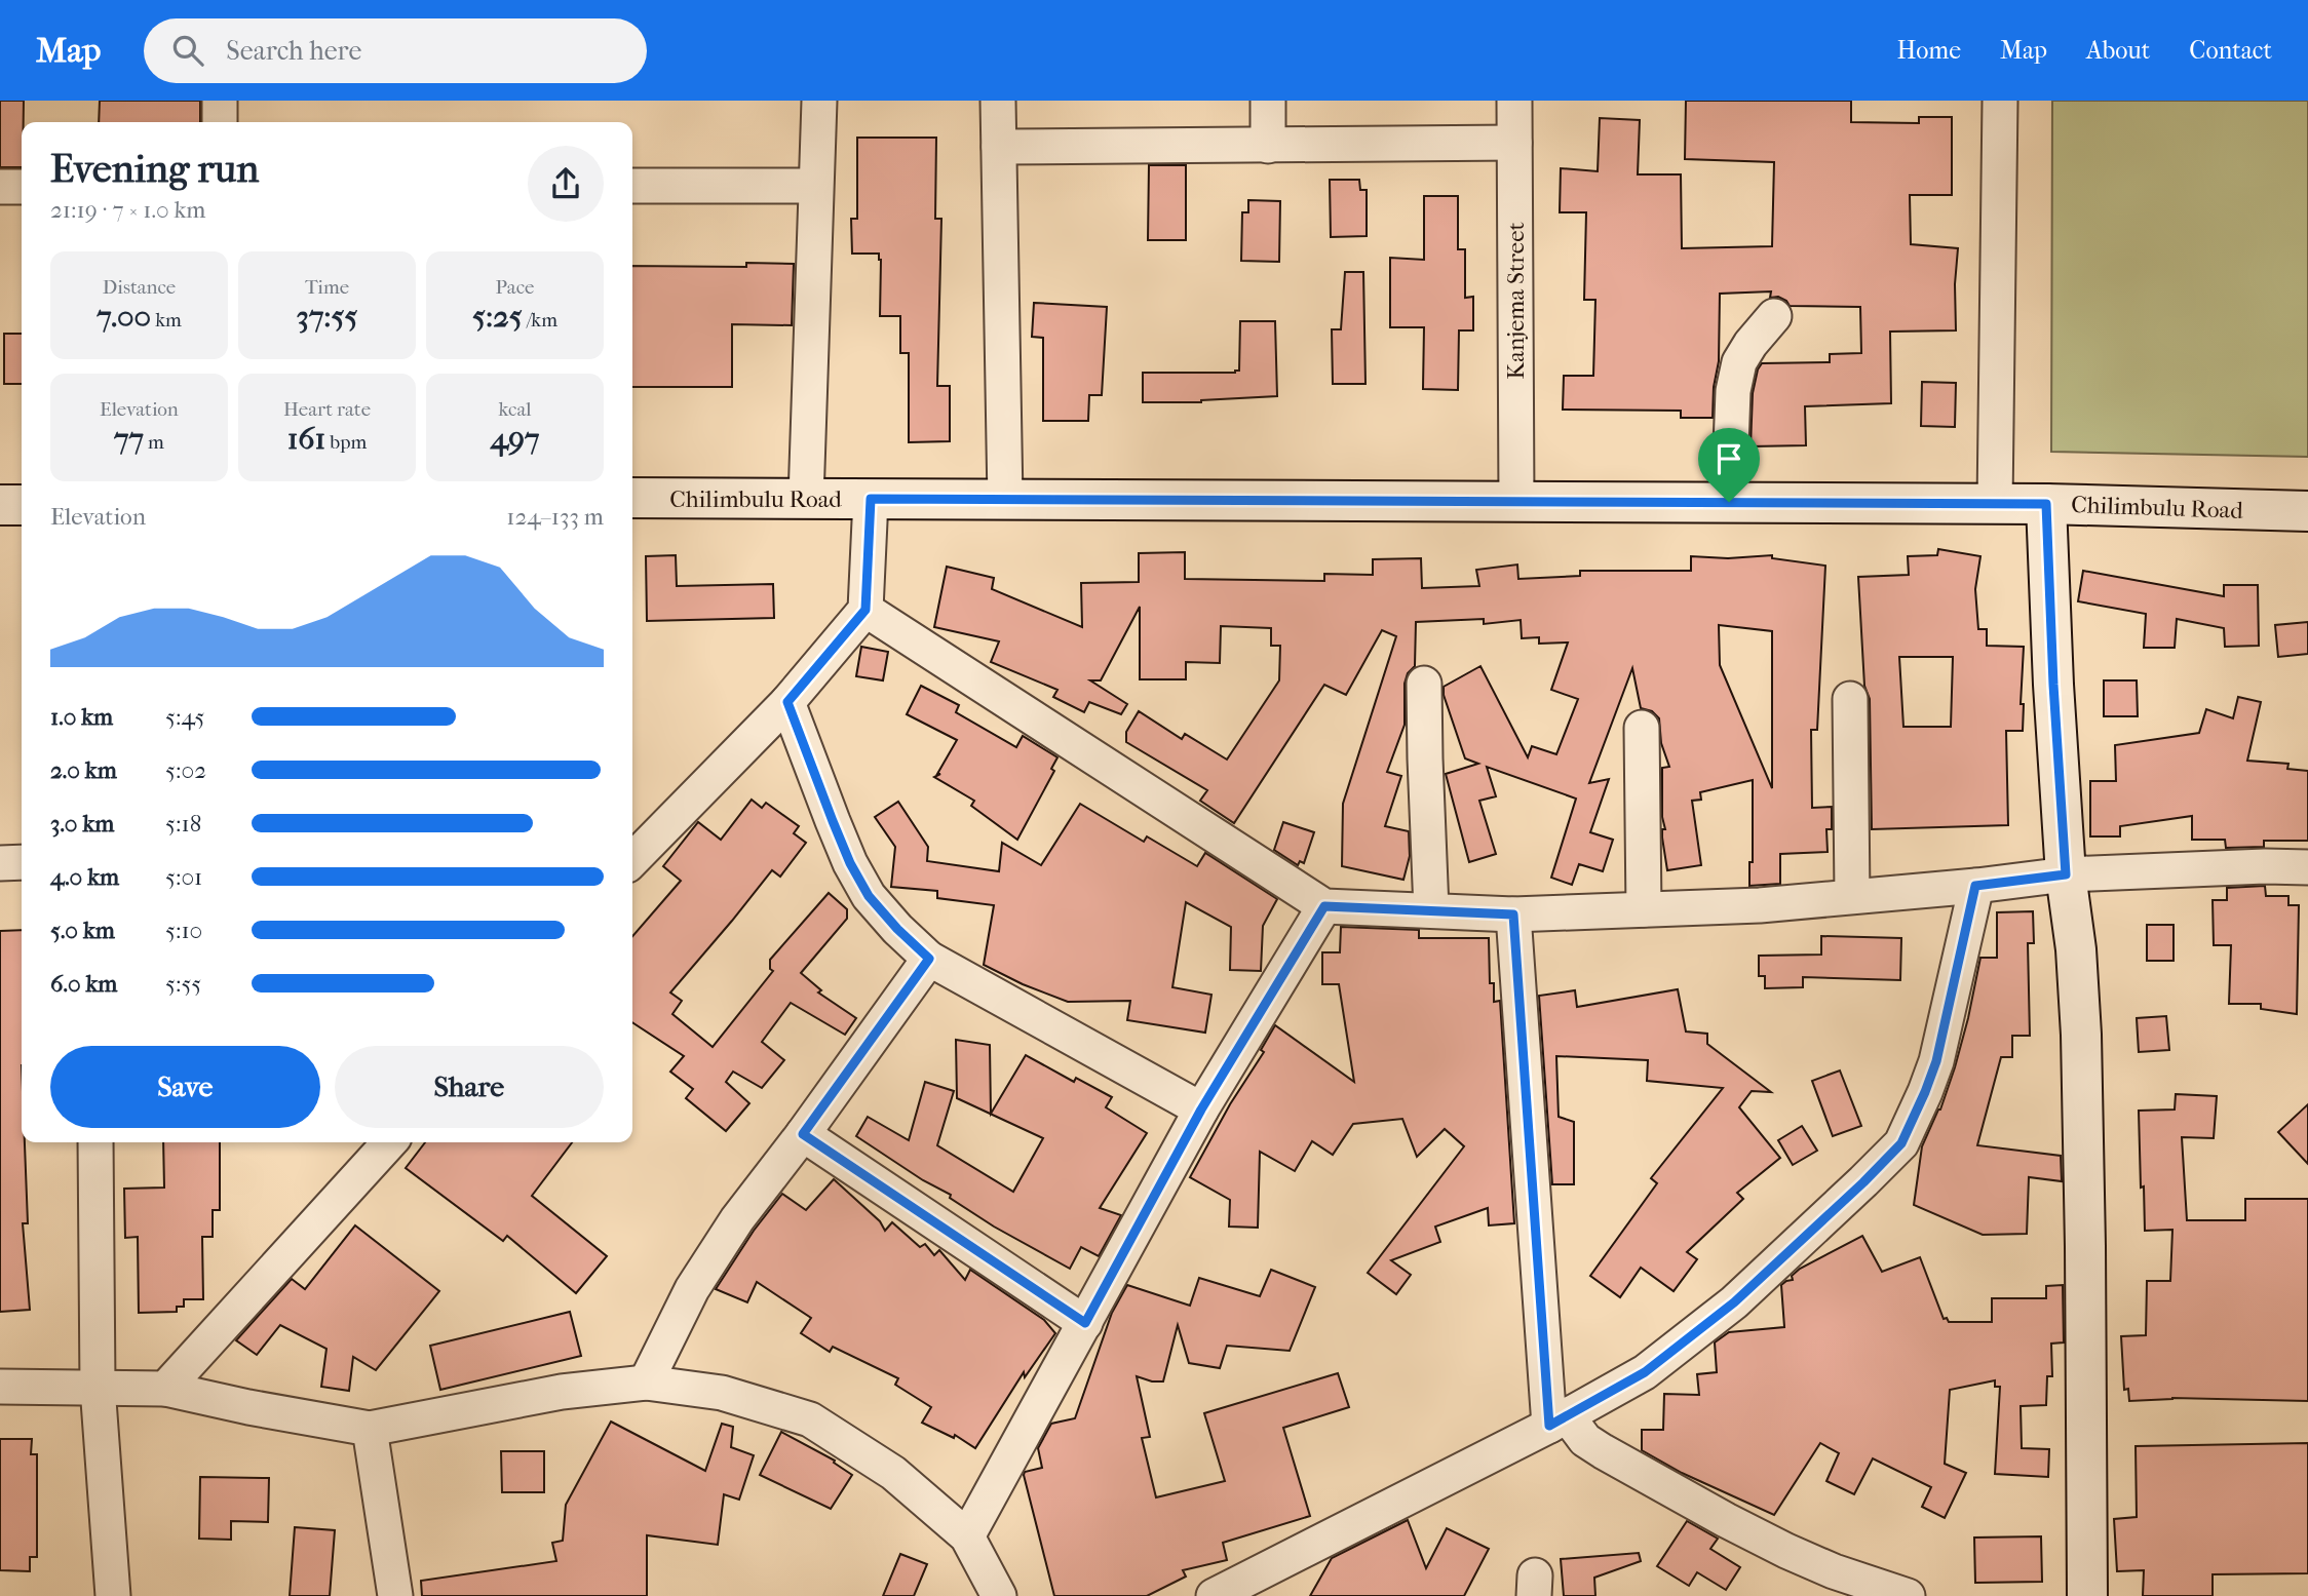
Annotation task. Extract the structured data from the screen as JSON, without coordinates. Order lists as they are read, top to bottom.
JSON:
{
  "streets": {
    "main road": ["Chilimbulu Road"],
    "street": ["Kanjema Street"]
  },
  "crossings": [
    ["Kanjema Street", "Chilimbulu Road"]
  ],
  "page": {
    "header": "Map",
    "search": "Search here",
    "nav": [
      "Home",
      "Map",
      "About",
      "Contact"
    ],
    "heading": ["Evening run", "21:19 · 7 × 1.0 km"],
    "stats": [
      ["Distance", "7.00 km"],
      ["Time", "37:55"],
      ["Pace", "5:25 /km"],
      ["Elevation", "77 m"],
      ["Heart rate", "161 bpm"],
      ["kcal", "497"]
    ],
    "chart": ["Elevation", "124–133 m"],
    "list": [
      {
        "name": "1.0 km",
        "note": "5:45"
      },
      {
        "name": "2.0 km",
        "note": "5:02"
      },
      {
        "name": "3.0 km",
        "note": "5:18"
      },
      {
        "name": "4.0 km",
        "note": "5:01"
      },
      {
        "name": "5.0 km",
        "note": "5:10"
      },
      {
        "name": "6.0 km",
        "note": "5:55"
      }
    ],
    "buttons": ["Save", "Share"]
  }
}
